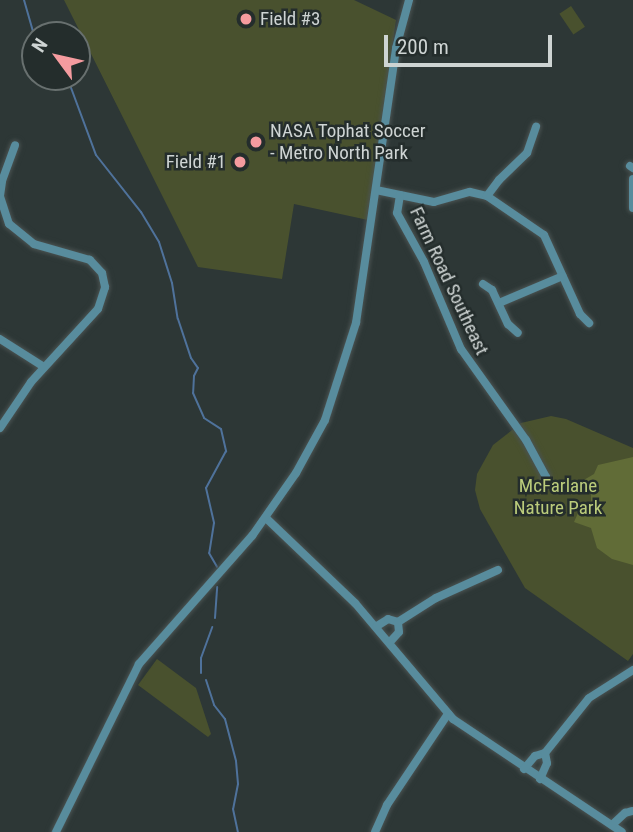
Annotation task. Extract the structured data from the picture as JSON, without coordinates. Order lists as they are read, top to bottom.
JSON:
{
  "streets": {
    "street": ["Farm Road Southeast"]
  },
  "parks": ["McFarlane Nature Park"],
  "places": ["Field #3", "NASA Tophat Soccer - Metro North Park", "Field #1"],
  "scale_bar": "200 m",
  "north": "top left"
}
